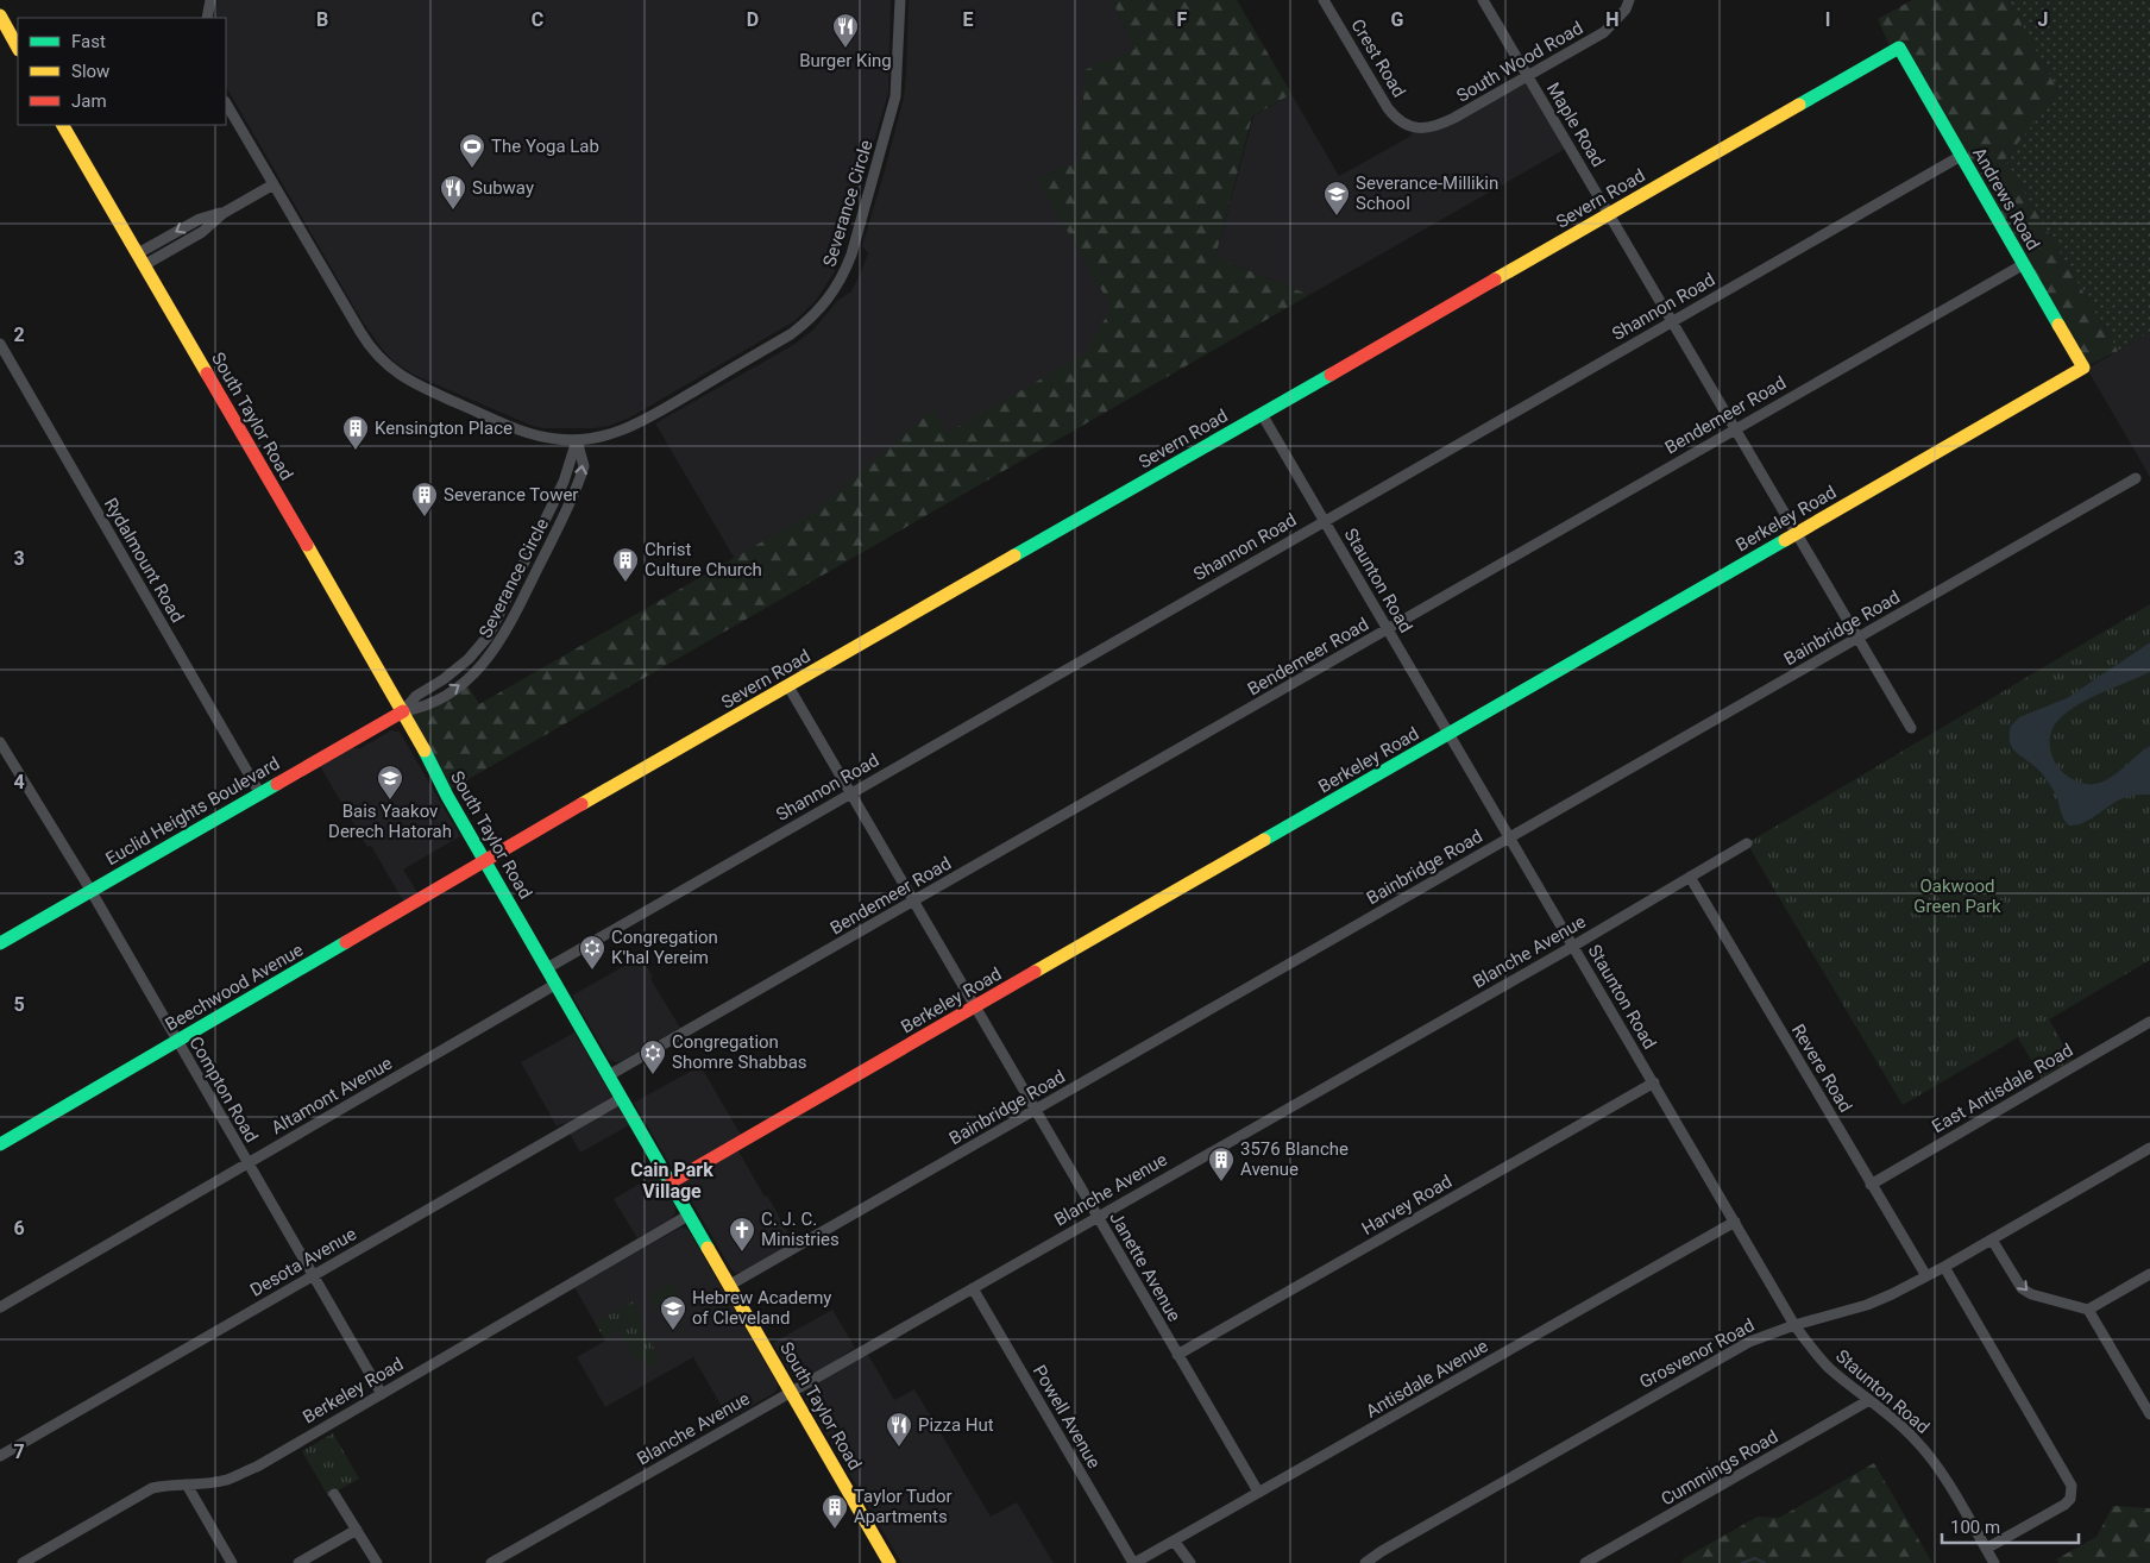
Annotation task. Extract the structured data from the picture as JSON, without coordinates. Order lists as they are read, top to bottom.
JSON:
{
  "streets": {
    "street": [
      "Crest Road",
      "South Wood Road",
      "Maple Road",
      "Severn Road",
      "Andrews Road",
      "Severance Circle",
      "Shannon Road",
      "Bendemeer Road",
      "South Taylor Road",
      "Berkeley Road",
      "Rydalmount Road",
      "Staunton Road",
      "Bainbridge Road",
      "Euclid Heights Boulevard",
      "Blanche Avenue",
      "Beechwood Avenue",
      "Revere Road",
      "East Antisdale Road",
      "Compton Road",
      "Altamont Avenue",
      "Harvey Road",
      "Desota Avenue",
      "Janette Avenue",
      "Grosvenor Road",
      "Antisdale Avenue",
      "Powell Avenue",
      "Cummings Road"
    ]
  },
  "crossings": [
    ["Crest Road", "South Wood Road"],
    ["South Wood Road", "Maple Road"],
    ["Maple Road", "Severn Road"],
    ["Maple Road", "Shannon Road"],
    ["Maple Road", "Bendemeer Road"],
    ["Maple Road", "Berkeley Road"],
    ["Maple Road", "Bainbridge Road"],
    ["Severn Road", "Andrews Road"],
    ["Severn Road", "South Taylor Road"],
    ["Severn Road", "Staunton Road"],
    ["Severn Road", "Beechwood Avenue"],
    ["Severn Road", "Janette Avenue"],
    ["Andrews Road", "Shannon Road"],
    ["Andrews Road", "Bendemeer Road"],
    ["Andrews Road", "Berkeley Road"],
    ["Severance Circle", "South Taylor Road"],
    ["Severance Circle", "Euclid Heights Boulevard"],
    ["Shannon Road", "South Taylor Road"],
    ["Shannon Road", "Staunton Road"],
    ["Shannon Road", "Janette Avenue"],
    ["Bendemeer Road", "South Taylor Road"],
    ["Bendemeer Road", "Staunton Road"],
    ["Bendemeer Road", "Janette Avenue"],
    ["South Taylor Road", "Berkeley Road"],
    ["South Taylor Road", "Bainbridge Road"],
    ["South Taylor Road", "Euclid Heights Boulevard"],
    ["South Taylor Road", "Blanche Avenue"],
    ["South Taylor Road", "Beechwood Avenue"],
    ["South Taylor Road", "Altamont Avenue"],
    ["South Taylor Road", "Desota Avenue"],
    ["Berkeley Road", "Staunton Road"],
    ["Berkeley Road", "Compton Road"],
    ["Berkeley Road", "Janette Avenue"],
    ["Rydalmount Road", "Euclid Heights Boulevard"],
    ["Staunton Road", "Bainbridge Road"],
    ["Staunton Road", "Blanche Avenue"],
    ["Staunton Road", "Harvey Road"],
    ["Staunton Road", "Grosvenor Road"],
    ["Staunton Road", "Antisdale Avenue"],
    ["Staunton Road", "Cummings Road"],
    ["Bainbridge Road", "Janette Avenue"],
    ["Euclid Heights Boulevard", "Compton Road"],
    ["Blanche Avenue", "Revere Road"],
    ["Blanche Avenue", "Janette Avenue"],
    ["Blanche Avenue", "Powell Avenue"],
    ["Beechwood Avenue", "Compton Road"],
    ["Revere Road", "East Antisdale Road"],
    ["Revere Road", "Grosvenor Road"],
    ["Compton Road", "Altamont Avenue"],
    ["Compton Road", "Desota Avenue"],
    ["Harvey Road", "Janette Avenue"],
    ["Janette Avenue", "Antisdale Avenue"],
    ["Antisdale Avenue", "Powell Avenue"]
  ],
  "districts": ["Cain Park Village"],
  "parks": ["Oakwood Green Park"],
  "places": {
    "restaurant": ["Burger King", "Subway", "Pizza Hut"],
    "sports": ["The Yoga Lab"],
    "school or university": ["Severance-Millikin School", "Bais Yaakov Derech Hatorah", "Hebrew Academy of Cleveland"],
    "building": [
      "Kensington Place",
      "Severance Tower",
      "Christ Culture Church",
      "3576 Blanche Avenue",
      "Taylor Tudor Apartments"
    ],
    "synagogue": ["Congregation K'hal Yereim", "Congregation Shomre Shabbas"],
    "church": ["C. J. C. Ministries"]
  },
  "legend": ["Fast", "Slow", "Jam"],
  "scale_bar": "100 m",
  "grid": {
    "columns": [
      "B",
      "C",
      "D",
      "E",
      "F",
      "G",
      "H",
      "I",
      "J"
    ],
    "rows": [
      "2",
      "3",
      "4",
      "5",
      "6",
      "7"
    ]
  }
}
